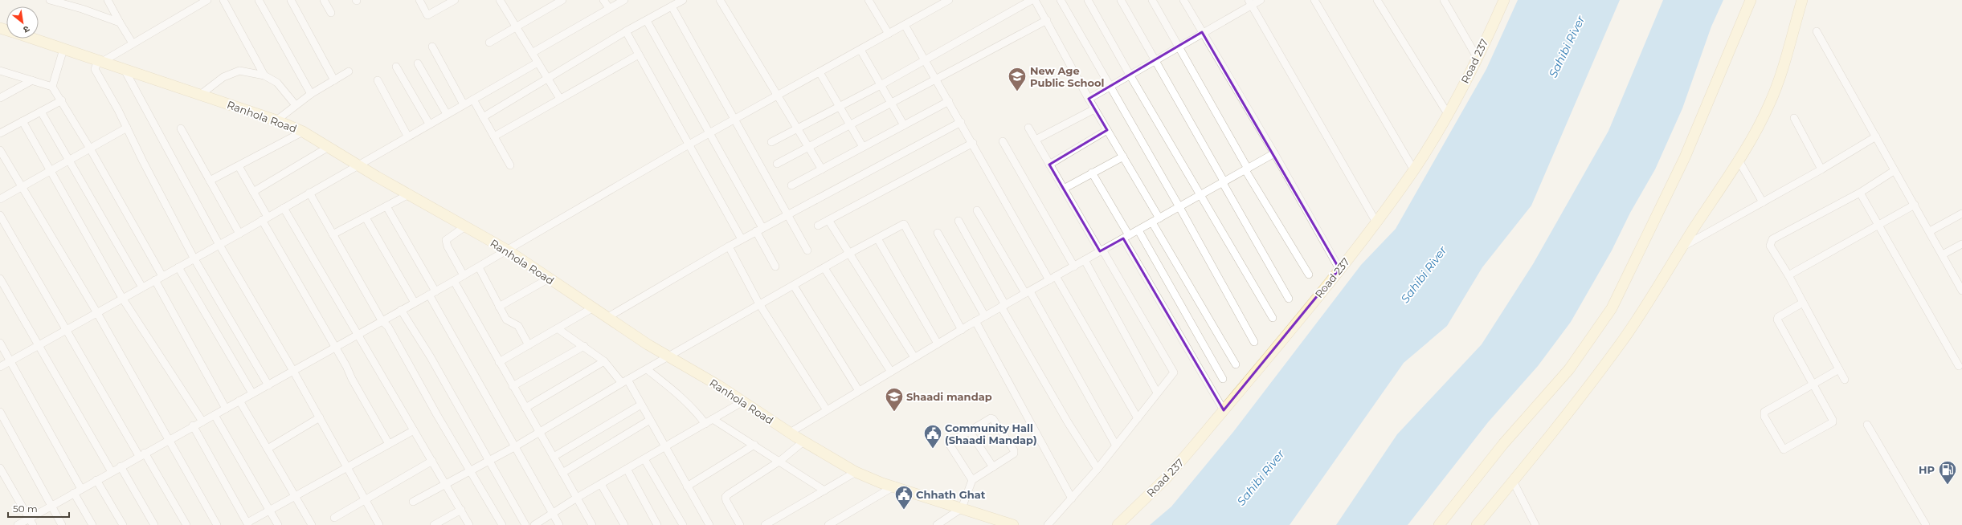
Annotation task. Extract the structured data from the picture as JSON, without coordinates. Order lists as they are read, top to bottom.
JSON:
{
  "streets": {
    "street": ["Road 237", "Ranhola Road"]
  },
  "water": ["Sahibi River"],
  "places": {
    "school or university": ["New Age Public School", "Shaadi mandap"],
    "public building": ["Community Hall (Shaadi Mandap)", "Chhath Ghat"],
    "fuel station": ["HP"]
  },
  "scale_bar": "50 m",
  "north": "bottom right"
}
